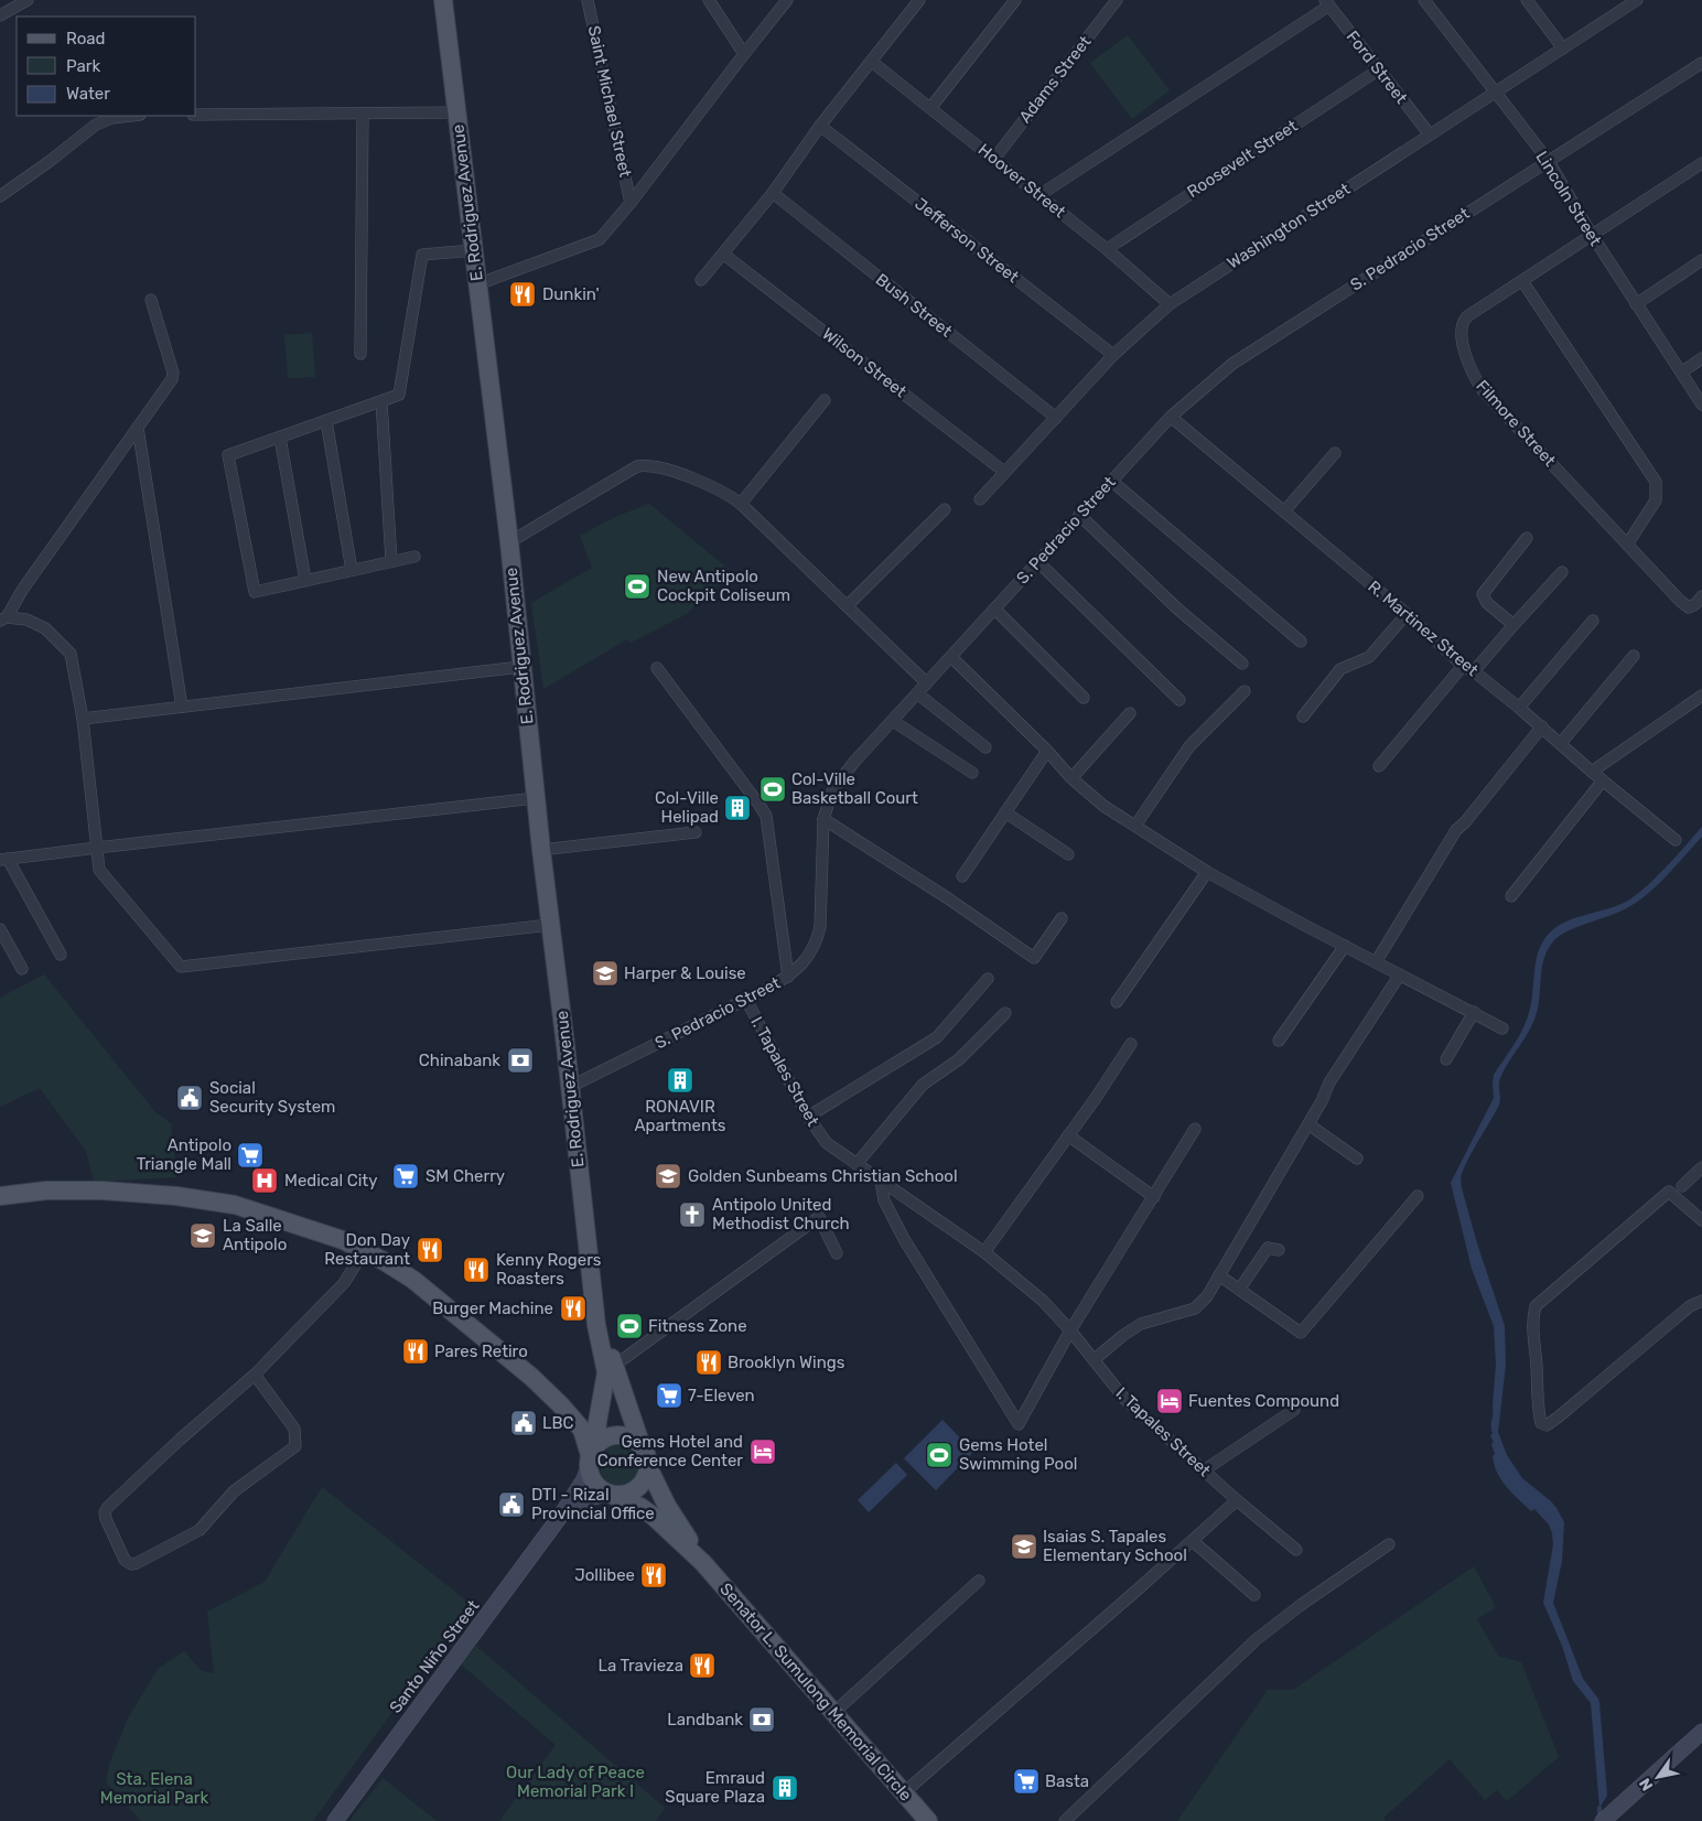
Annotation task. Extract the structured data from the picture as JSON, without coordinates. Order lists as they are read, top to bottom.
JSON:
{
  "streets": {
    "main road": ["E. Rodriguez Avenue", "Santo Niño Street", "Senator L. Sumulong Memorial Circle"],
    "street": [
      "Ford Street",
      "Adams Street",
      "Saint Michael Street",
      "Roosevelt Street",
      "Hoover Street",
      "Lincoln Street",
      "Washington Street",
      "Jefferson Street",
      "S. Pedracio Street",
      "Bush Street",
      "Wilson Street",
      "Filmore Street",
      "R. Martinez Street",
      "I. Tapales Street"
    ]
  },
  "crossings": [
    ["Ford Street", "Roosevelt Street"],
    ["Ford Street", "Washington Street"],
    ["Adams Street", "Hoover Street"],
    ["Roosevelt Street", "Hoover Street"],
    ["Hoover Street", "Washington Street"],
    ["Lincoln Street", "Washington Street"],
    ["Lincoln Street", "S. Pedracio Street"],
    ["Lincoln Street", "Filmore Street"],
    ["E. Rodriguez Avenue", "S. Pedracio Street"],
    ["E. Rodriguez Avenue", "Santo Niño Street"],
    ["E. Rodriguez Avenue", "Senator L. Sumulong Memorial Circle"],
    ["Washington Street", "Jefferson Street"],
    ["Washington Street", "Bush Street"],
    ["Washington Street", "Wilson Street"],
    ["S. Pedracio Street", "R. Martinez Street"],
    ["S. Pedracio Street", "I. Tapales Street"],
    ["Santo Niño Street", "Senator L. Sumulong Memorial Circle"]
  ],
  "parks": ["Our Lady of Peace Memorial Park I", "Sta. Elena Memorial Park"],
  "places": {
    "restaurant": [
      "Dunkin'",
      "Don Day Restaurant",
      "Kenny Rogers Roasters",
      "Burger Machine",
      "Pares Retiro",
      "Brooklyn Wings",
      "Jollibee",
      "La Travieza"
    ],
    "sports": [
      "New Antipolo Cockpit Coliseum",
      "Col-Ville Basketball Court",
      "Fitness Zone",
      "Gems Hotel Swimming Pool"
    ],
    "building": ["Col-Ville Helipad", "RONAVIR Apartments", "Emraud Square Plaza"],
    "school or university": [
      "Harper & Louise",
      "Golden Sunbeams Christian School",
      "La Salle Antipolo",
      "Isaias S. Tapales Elementary School"
    ],
    "bank": ["Chinabank", "Landbank"],
    "public building": ["Social Security System", "LBC", "DTI - Rizal Provincial Office"],
    "supermarket": [
      "Antipolo Triangle Mall",
      "SM Cherry",
      "7-Eleven",
      "Basta"
    ],
    "hospital": ["Medical City"],
    "church": ["Antipolo United Methodist Church"],
    "hotel": ["Fuentes Compound", "Gems Hotel and Conference Center"]
  },
  "legend": ["Road", "Park", "Water"],
  "north": "bottom left"
}
